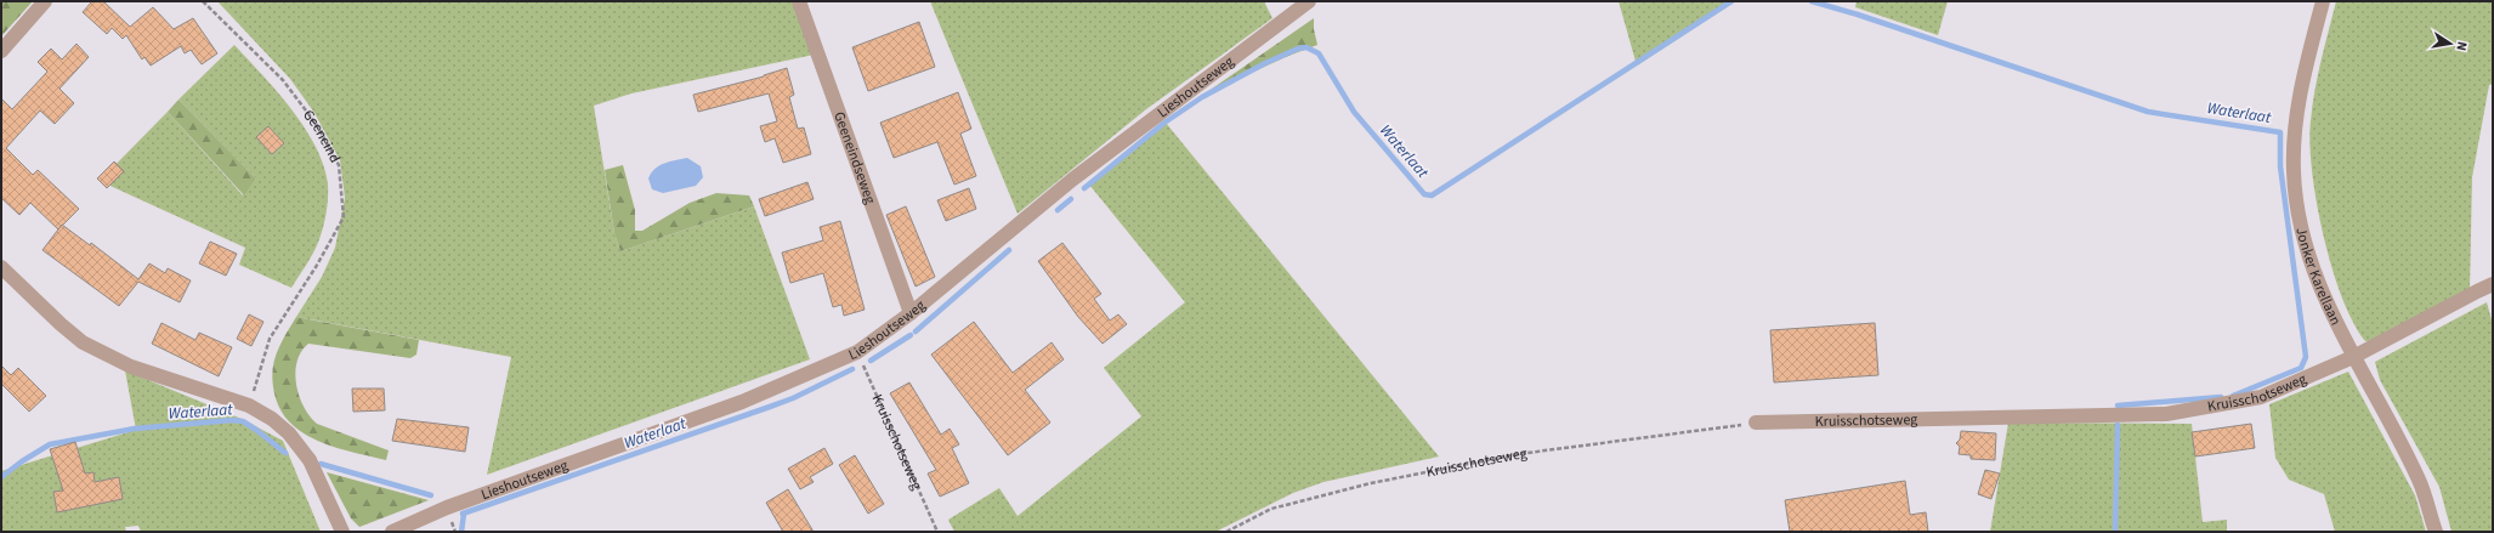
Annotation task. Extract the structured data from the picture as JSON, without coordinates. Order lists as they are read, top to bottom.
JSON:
{
  "streets": {
    "street": [
      "Lieshoutseweg",
      "Geeneindseweg",
      "Jonker Karellaan",
      "Kruisschotseweg"
    ],
    "path": ["Geeneind"]
  },
  "crossings": [
    ["Lieshoutseweg", "Geeneindseweg"],
    ["Lieshoutseweg", "Kruisschotseweg"],
    ["Jonker Karellaan", "Kruisschotseweg"]
  ],
  "water": ["Waterlaat"],
  "north": "right"
}
